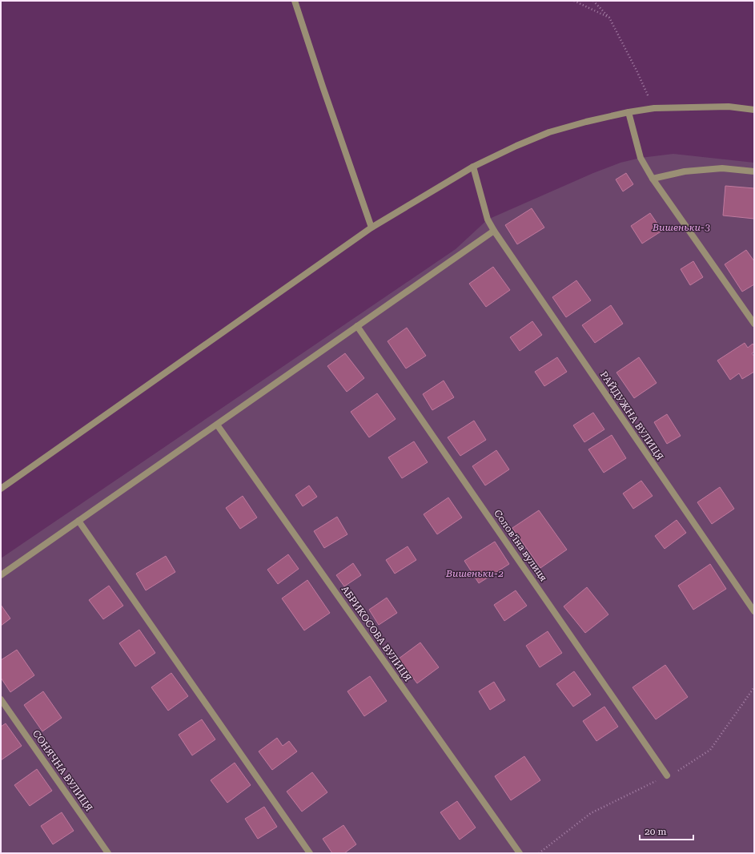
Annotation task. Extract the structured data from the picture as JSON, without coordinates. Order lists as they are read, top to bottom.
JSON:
{
  "streets": {
    "street": [
      "РАЙДУЖНА ВУЛИЦЯ",
      "Соловʼїна вулиця",
      "АБРИКОСОВА ВУЛИЦЯ",
      "СОНЯЧНА ВУЛИЦЯ"
    ]
  },
  "parks": ["Вишеньки-3", "Вишеньки-2"],
  "scale_bar": "20 m"
}
